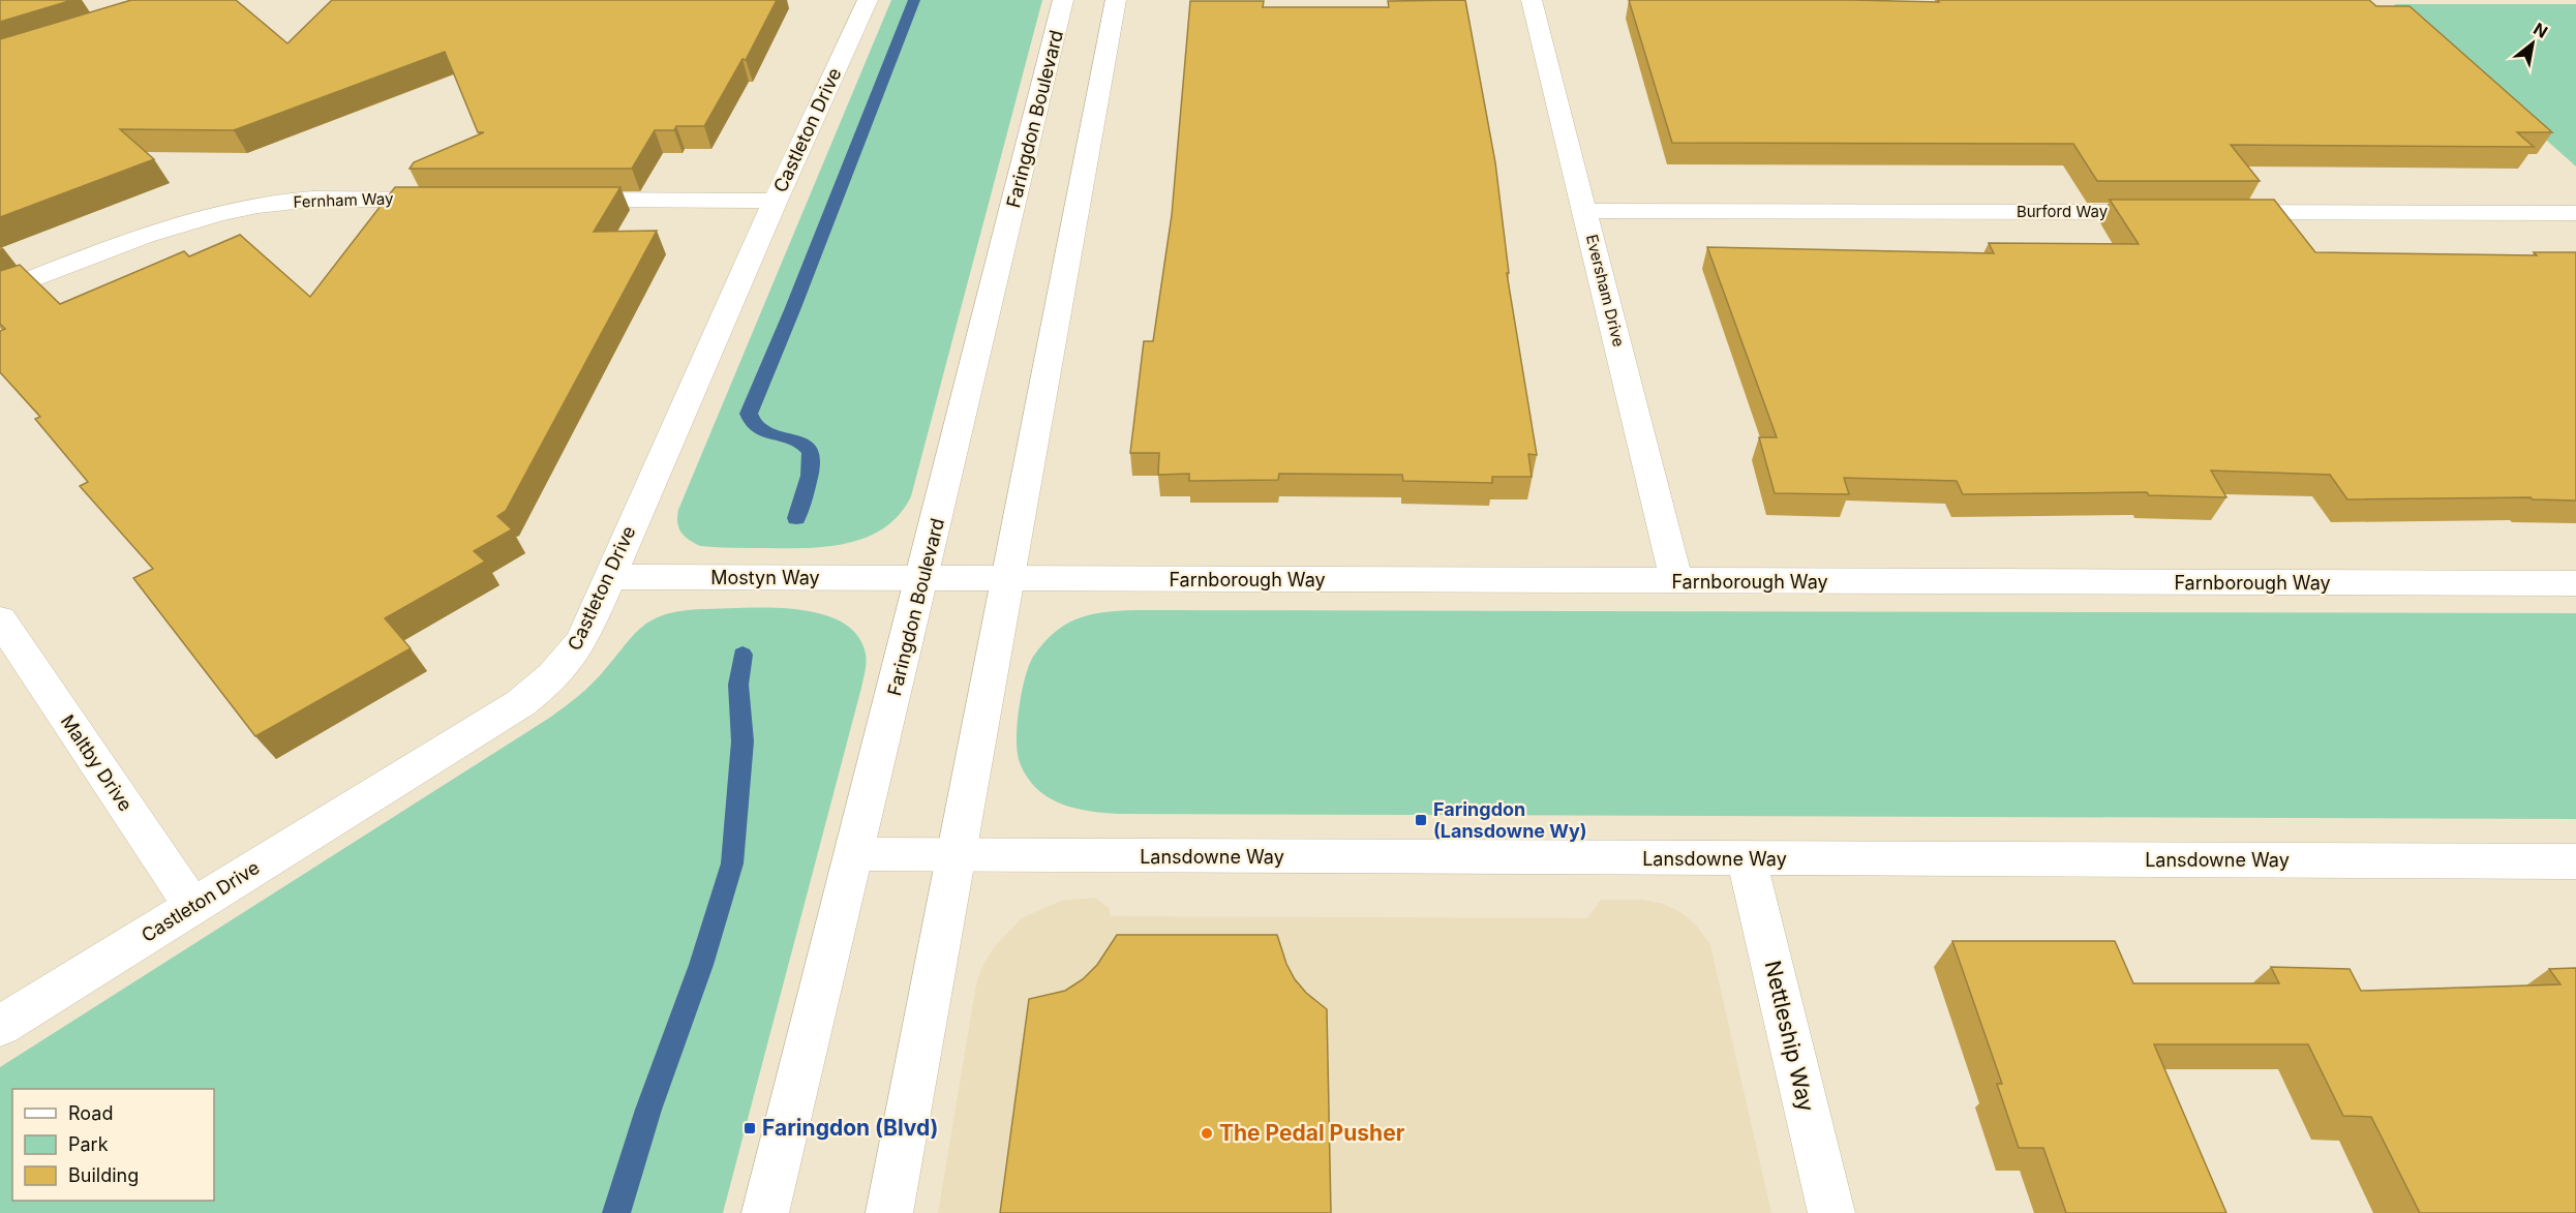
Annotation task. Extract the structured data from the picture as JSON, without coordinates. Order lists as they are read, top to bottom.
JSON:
{
  "streets": {
    "street": [
      "Faringdon Boulevard",
      "Castleton Drive",
      "Fernham Way",
      "Burford Way",
      "Eversham Drive",
      "Mostyn Way",
      "Farnborough Way",
      "Maltby Drive",
      "Lansdowne Way",
      "Nettleship Way"
    ]
  },
  "crossings": [
    ["Faringdon Boulevard", "Mostyn Way"],
    ["Faringdon Boulevard", "Farnborough Way"],
    ["Faringdon Boulevard", "Lansdowne Way"],
    ["Castleton Drive", "Mostyn Way"],
    ["Castleton Drive", "Maltby Drive"],
    ["Burford Way", "Eversham Drive"],
    ["Eversham Drive", "Farnborough Way"],
    ["Mostyn Way", "Farnborough Way"],
    ["Lansdowne Way", "Nettleship Way"]
  ],
  "places": {
    "transit": ["Faringdon (Lansdowne Wy)", "Faringdon (Blvd)"],
    "other": ["The Pedal Pusher"]
  },
  "legend": ["Road", "Park", "Building"],
  "north": "top right"
}
